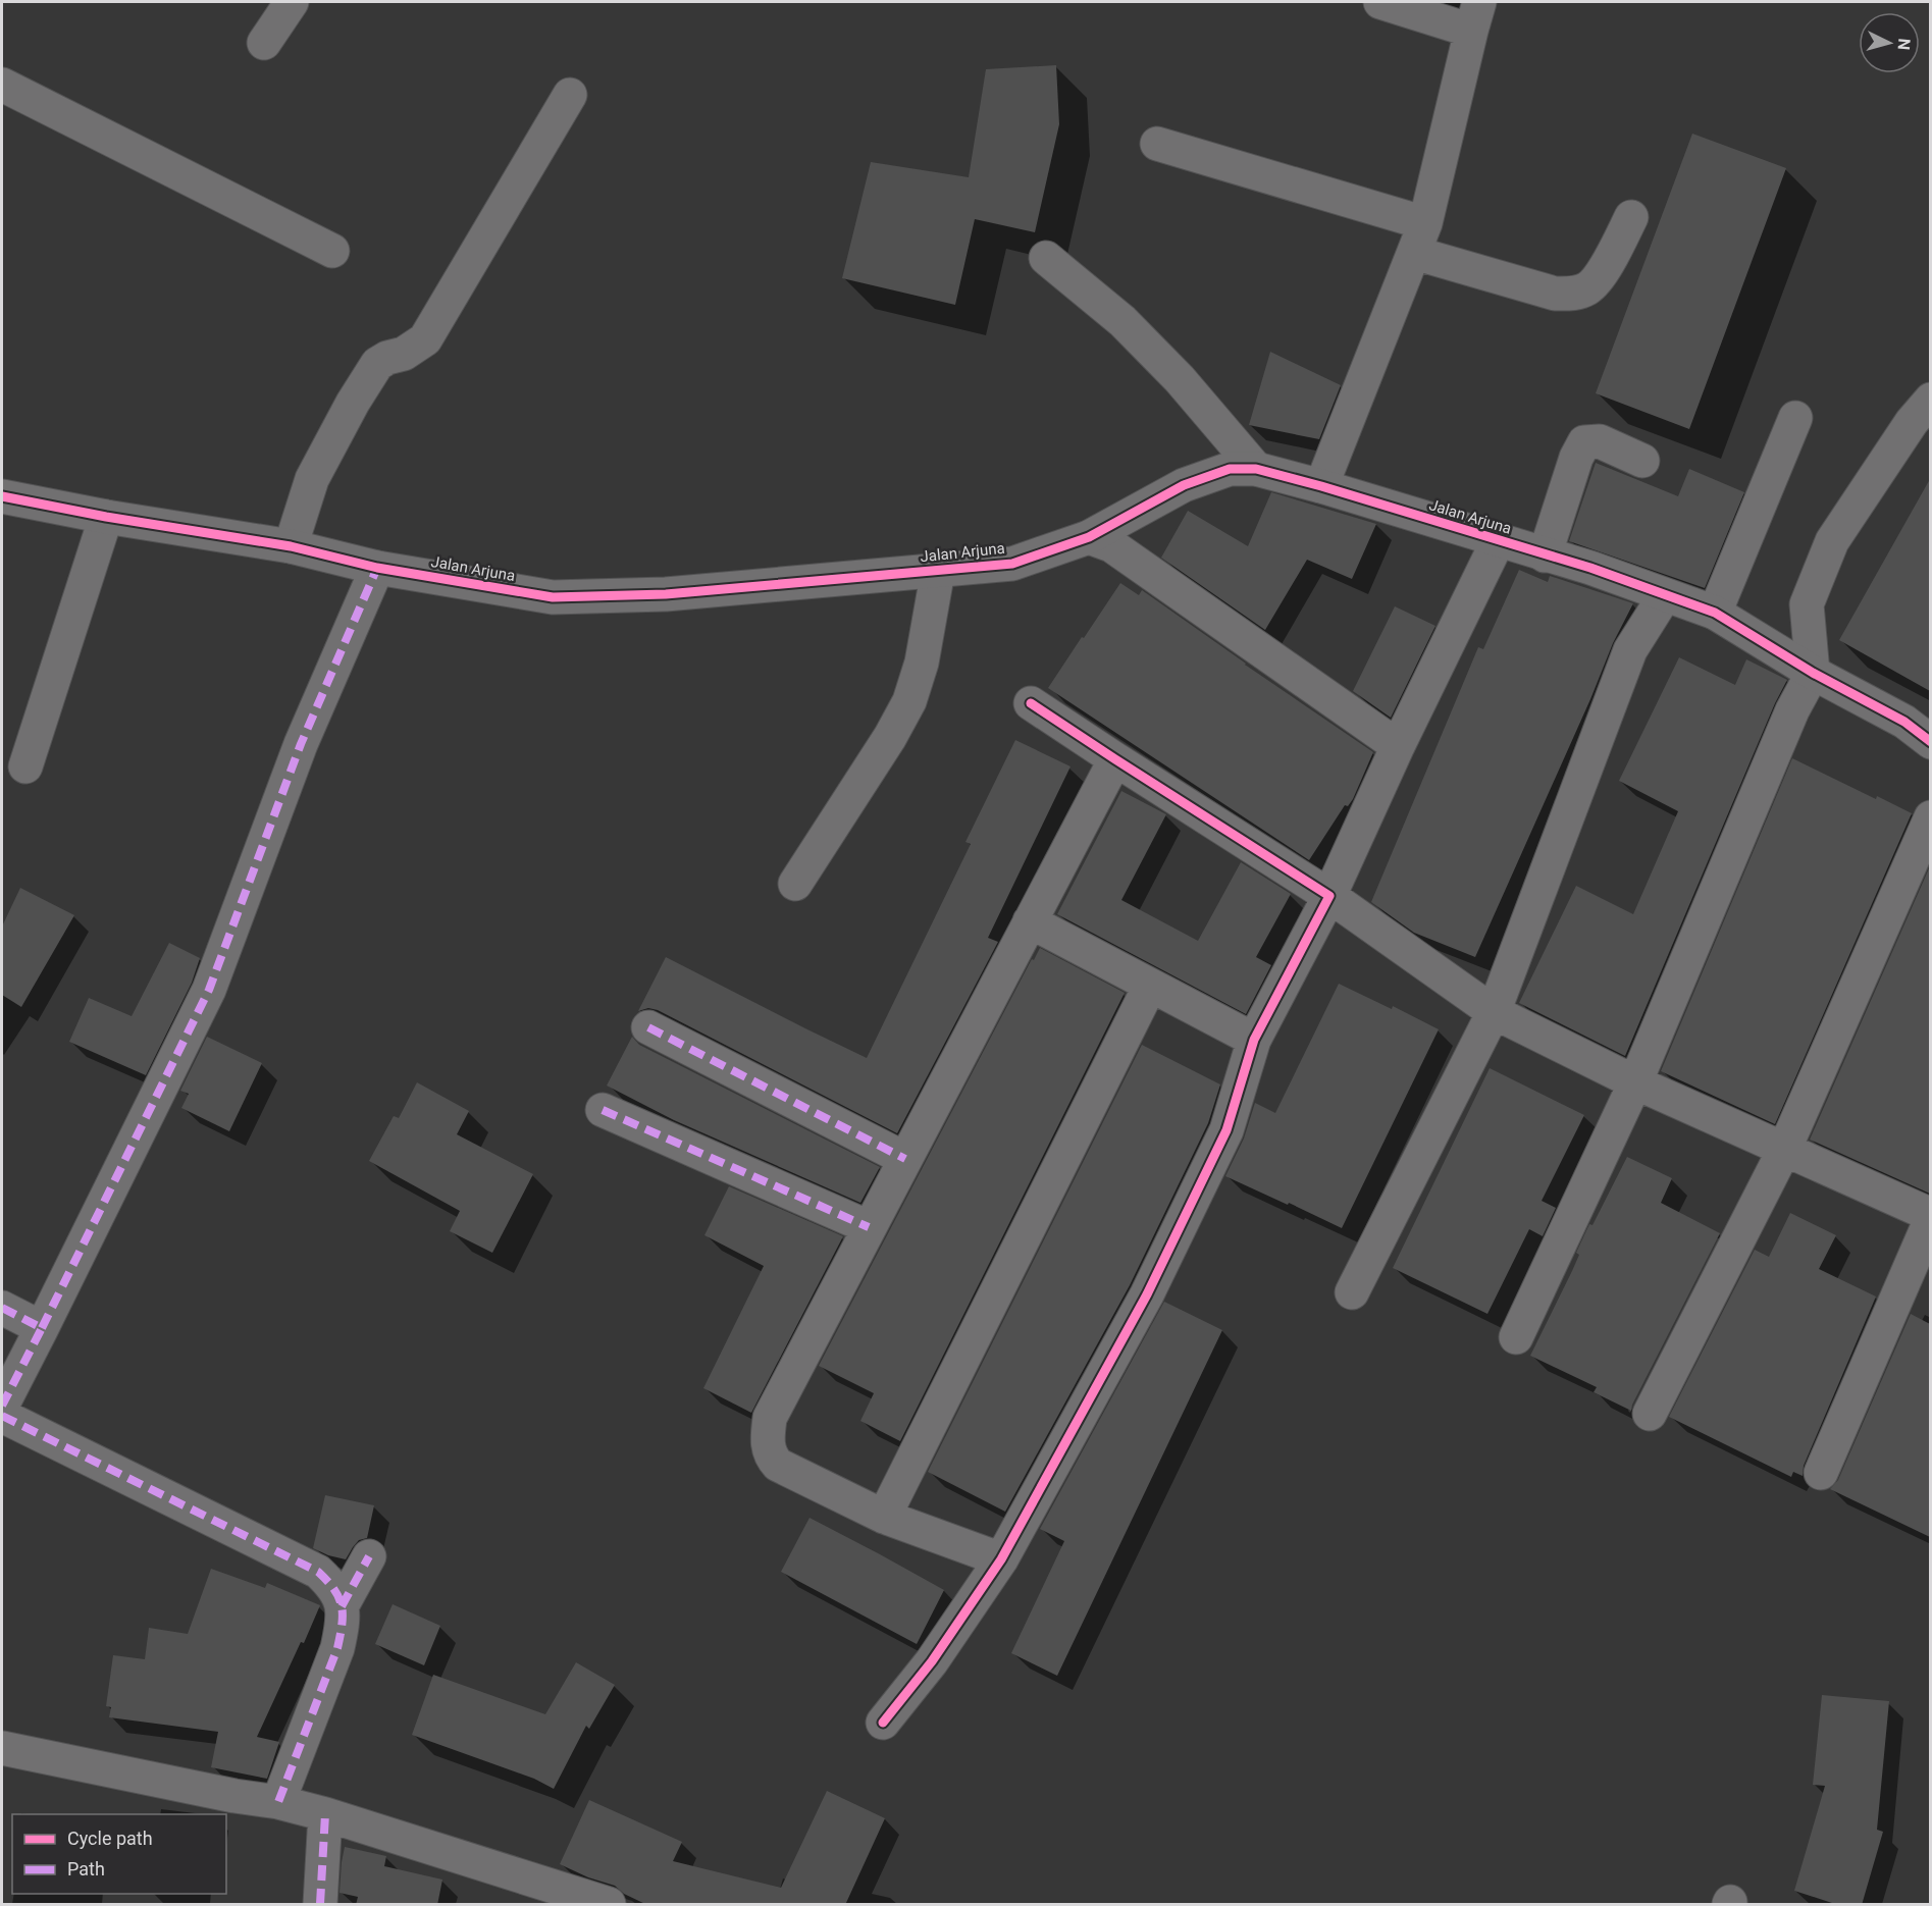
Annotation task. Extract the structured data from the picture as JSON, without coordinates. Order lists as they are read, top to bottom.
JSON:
{
  "streets": {
    "street": ["Jalan Arjuna"]
  },
  "legend": ["Cycle path", "Path"],
  "north": "right"
}
